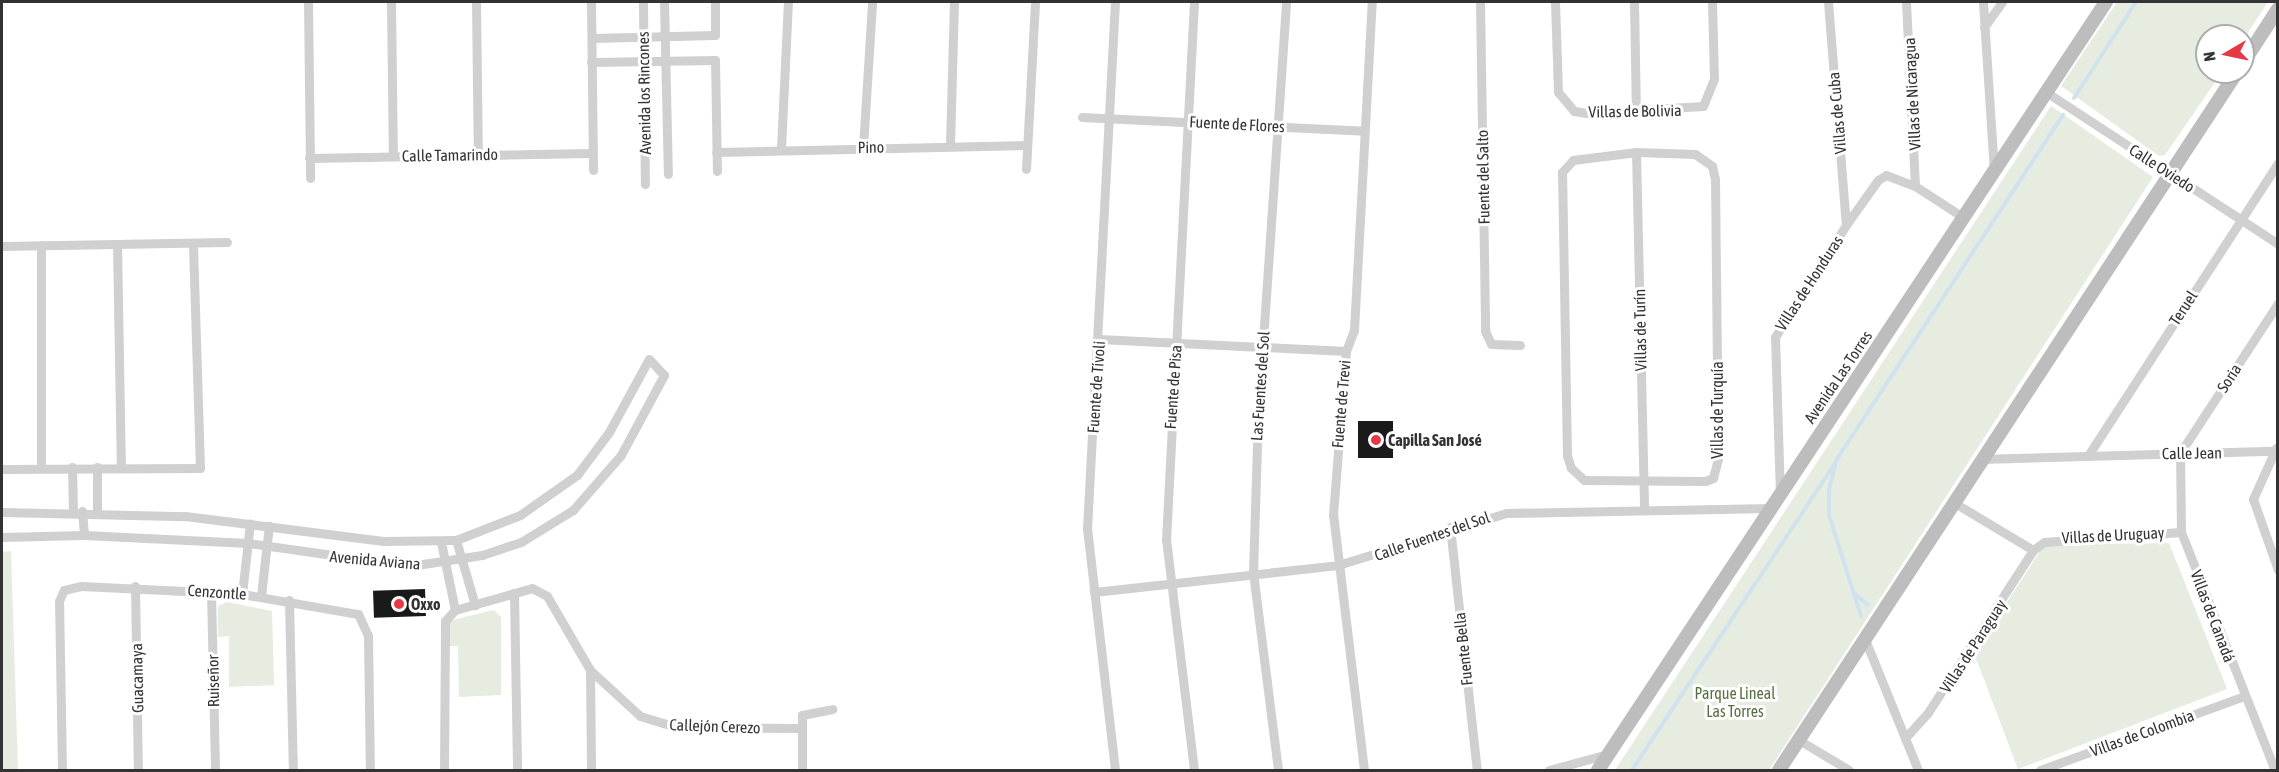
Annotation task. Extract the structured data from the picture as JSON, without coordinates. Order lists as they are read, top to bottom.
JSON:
{
  "streets": {
    "street": [
      "Avenida los Rincones",
      "Villas de Nicaragua",
      "Villas de Bolivia",
      "Villas de Cuba",
      "Fuente de Flores",
      "Pino",
      "Calle Tamarindo",
      "Calle Oviedo",
      "Fuente del Salto",
      "Villas de Honduras",
      "Teruel",
      "Villas de Turín",
      "Avenida Las Torres",
      "Soria",
      "Las Fuentes del Sol",
      "Fuente de Tívoli",
      "Fuente de Pisa",
      "Fuente de Trevi",
      "Villas de Turquía",
      "Calle Jean",
      "Villas de Uruguay",
      "Calle Fuentes del Sol",
      "Avenida Aviana",
      "Cenzontle",
      "Villas de Canadá",
      "Villas de Paraguay",
      "Fuente Bella",
      "Guacamaya",
      "Ruiseñor",
      "Callejón Cerezo",
      "Villas de Colombia"
    ]
  },
  "crossings": [
    ["Villas de Nicaragua", "Villas de Honduras"],
    ["Villas de Cuba", "Villas de Honduras"],
    ["Fuente de Flores", "Las Fuentes del Sol"],
    ["Fuente de Flores", "Fuente de Tívoli"],
    ["Fuente de Flores", "Fuente de Pisa"],
    ["Fuente de Flores", "Fuente de Trevi"],
    ["Calle Oviedo", "Teruel"],
    ["Calle Oviedo", "Avenida Las Torres"],
    ["Villas de Honduras", "Avenida Las Torres"],
    ["Teruel", "Calle Jean"],
    ["Villas de Turín", "Villas de Turquía"],
    ["Villas de Turín", "Calle Fuentes del Sol"],
    ["Avenida Las Torres", "Calle Fuentes del Sol"],
    ["Soria", "Calle Jean"],
    ["Soria", "Villas de Canadá"],
    ["Las Fuentes del Sol", "Calle Fuentes del Sol"],
    ["Fuente de Tívoli", "Calle Fuentes del Sol"],
    ["Fuente de Pisa", "Calle Fuentes del Sol"],
    ["Fuente de Trevi", "Calle Fuentes del Sol"],
    ["Calle Jean", "Villas de Canadá"],
    ["Villas de Uruguay", "Villas de Canadá"],
    ["Villas de Uruguay", "Villas de Paraguay"],
    ["Calle Fuentes del Sol", "Fuente Bella"],
    ["Cenzontle", "Guacamaya"],
    ["Cenzontle", "Ruiseñor"],
    ["Villas de Canadá", "Villas de Colombia"]
  ],
  "parks": ["Parque Lineal Las Torres"],
  "places": ["Capilla San José", "Oxxo"],
  "north": "left"
}
